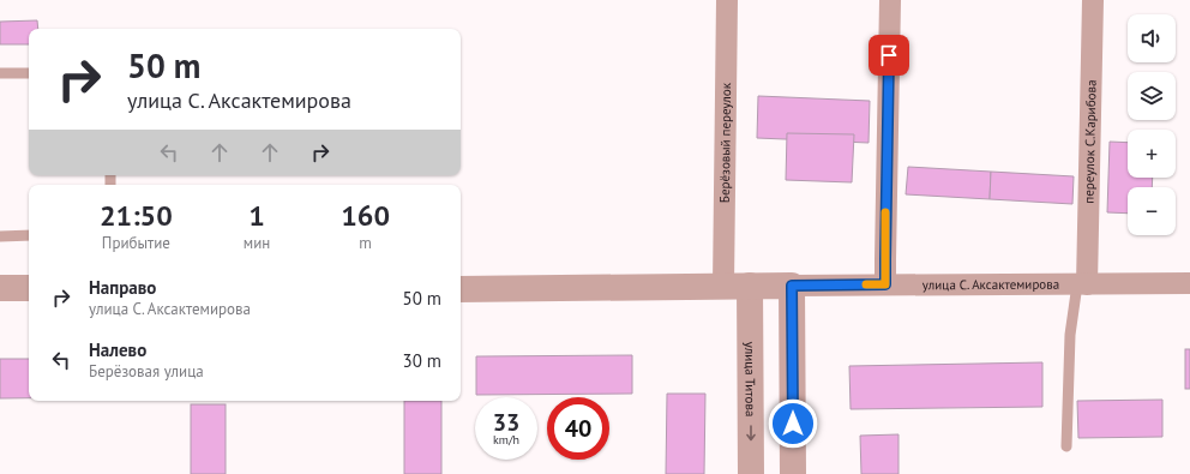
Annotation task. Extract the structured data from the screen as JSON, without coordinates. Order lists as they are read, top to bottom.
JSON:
{
  "streets": {
    "street": [
      "переулок С.Карибова",
      "Берёзовый переулок",
      "улица С. Аксактемирова",
      "улица Титова"
    ]
  },
  "crossings": [
    ["переулок С.Карибова", "улица С. Аксактемирова"]
  ],
  "page": {
    "map_buttons": ["+", "−"],
    "turn": ["50 m", "улица С. Аксактемирова"],
    "eta": [
      "21:50",
      "Прибытие",
      "1",
      "мин",
      "160",
      "m"
    ],
    "list": [
      {
        "name": "Направо",
        "note": "улица С. Аксактемирова",
        "value": "50 m"
      },
      {
        "name": "Налево",
        "note": "Берёзовая улица",
        "value": "30 m"
      }
    ],
    "speed": "33 km/h",
    "limit": "40"
  }
}
